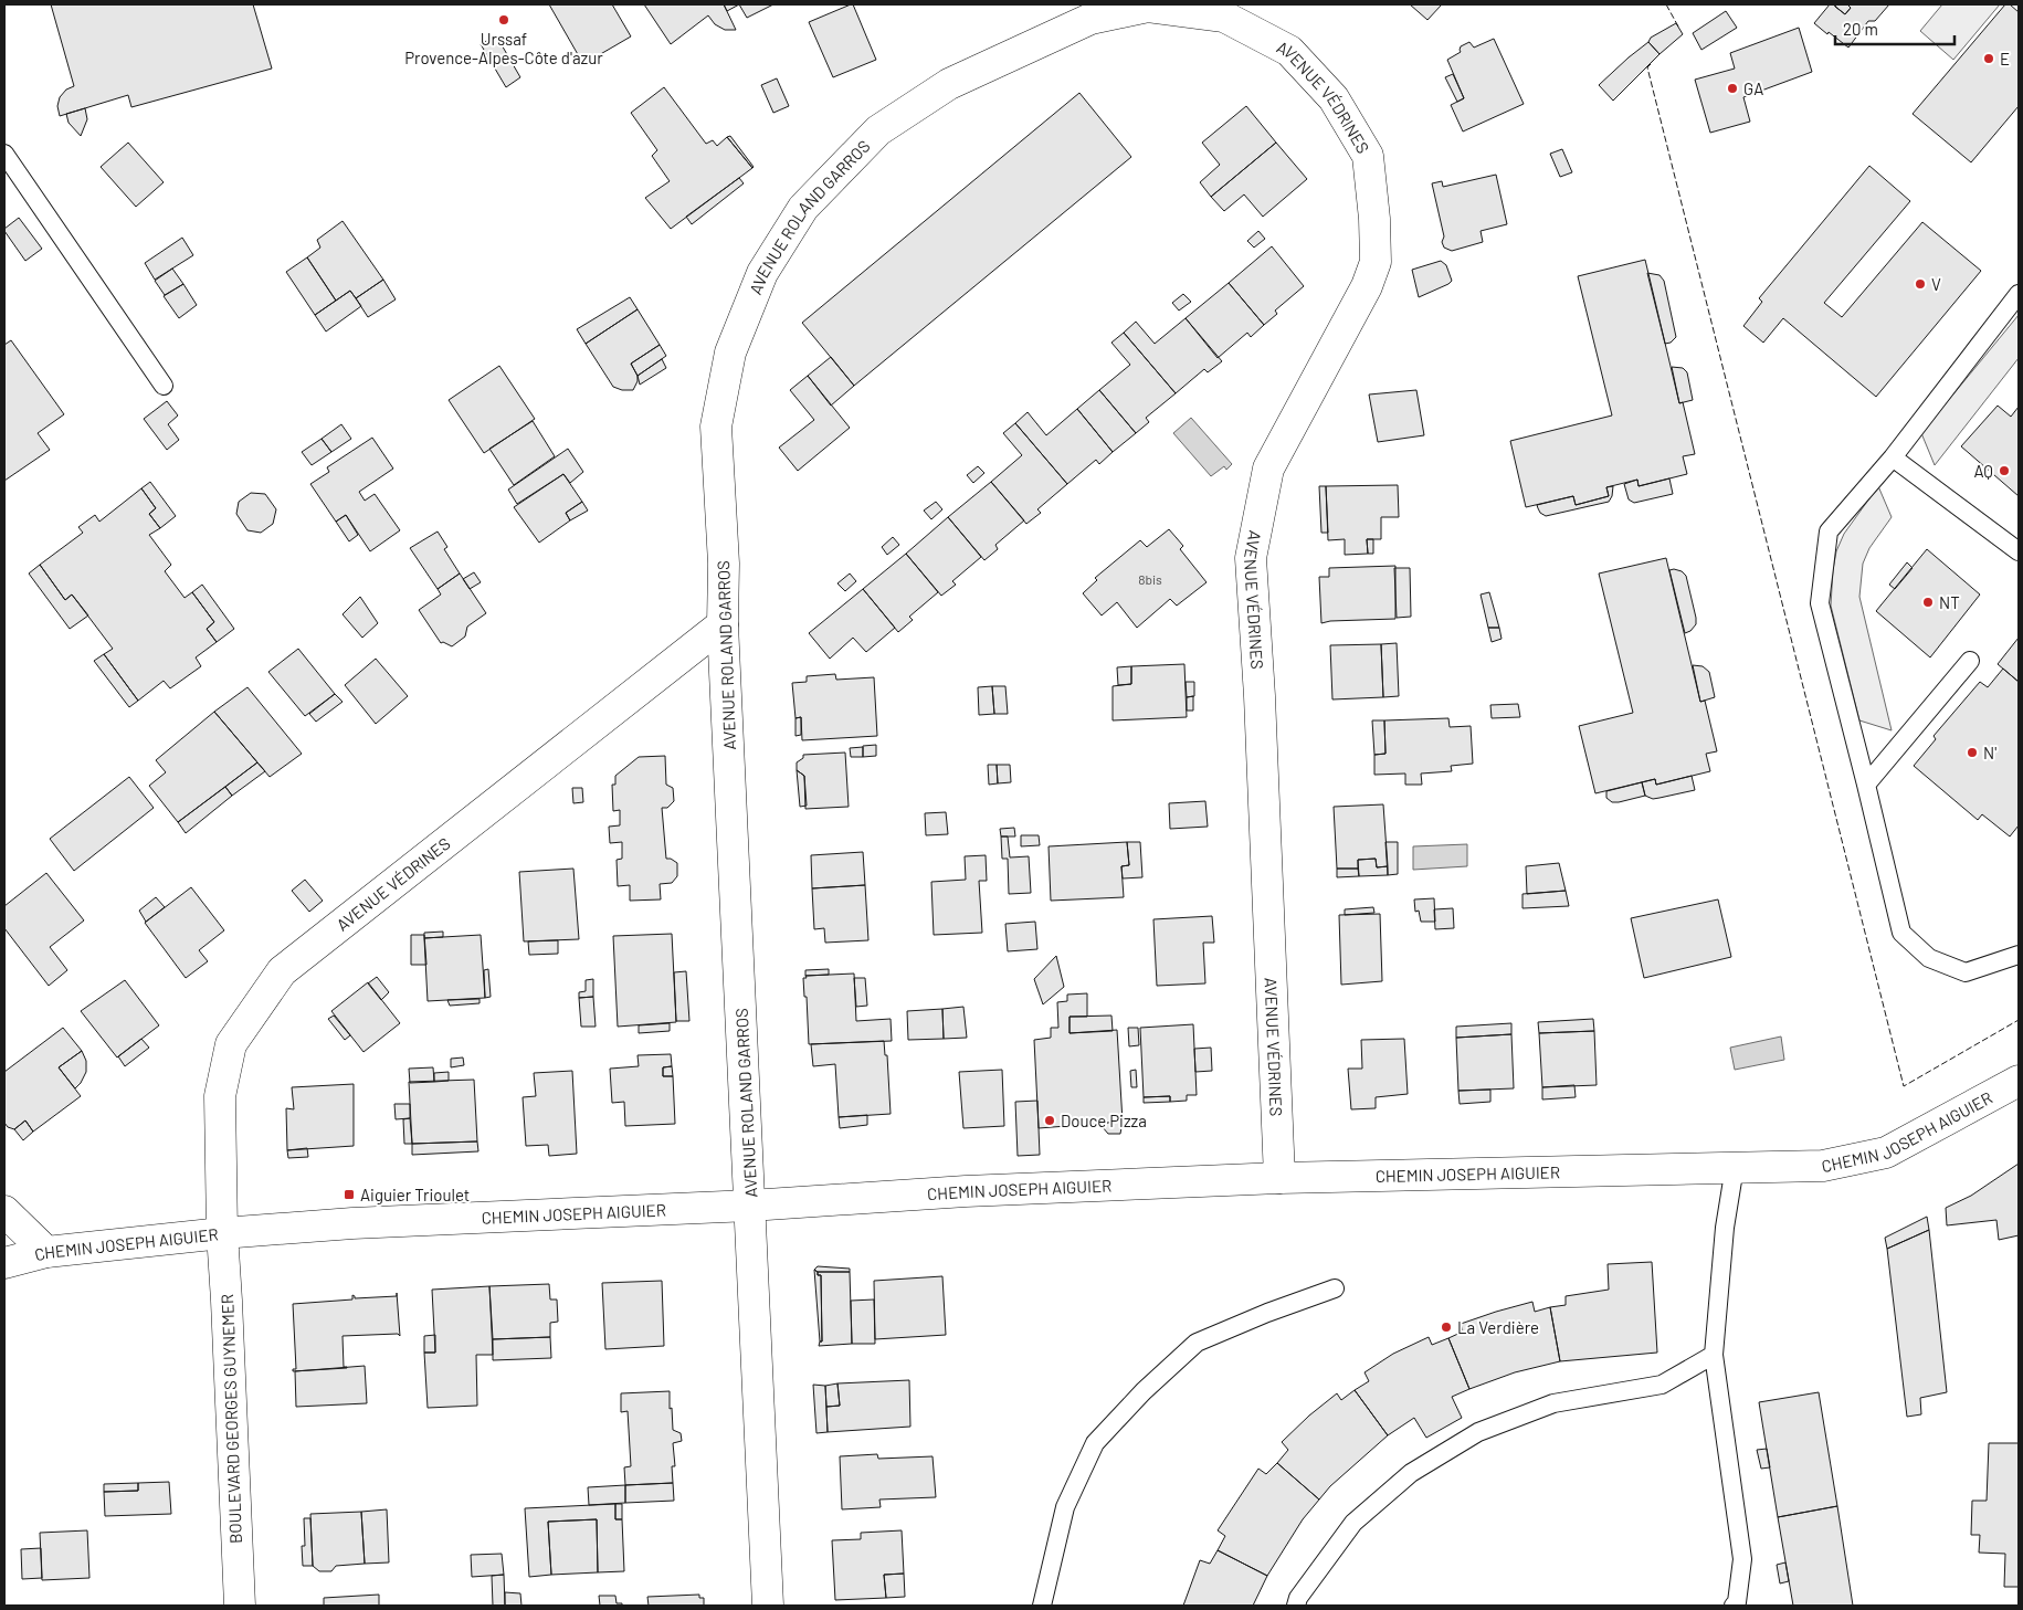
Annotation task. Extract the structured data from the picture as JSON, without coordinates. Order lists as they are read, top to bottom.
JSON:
{
  "streets": {
    "street": [
      "AVENUE VÉDRINES",
      "AVENUE ROLAND GARROS",
      "CHEMIN JOSEPH AIGUIER",
      "BOULEVARD GEORGES GUYNEMER"
    ]
  },
  "crossings": [
    ["AVENUE VÉDRINES", "AVENUE ROLAND GARROS"],
    ["AVENUE VÉDRINES", "CHEMIN JOSEPH AIGUIER"],
    ["AVENUE VÉDRINES", "BOULEVARD GEORGES GUYNEMER"],
    ["AVENUE ROLAND GARROS", "CHEMIN JOSEPH AIGUIER"],
    ["CHEMIN JOSEPH AIGUIER", "BOULEVARD GEORGES GUYNEMER"]
  ],
  "places": {
    "other": [
      "Urssaf Provence-Alpes-Côte d'azur",
      "E",
      "GA",
      "V",
      "AQ",
      "NT",
      "N'",
      "Douce Pizza",
      "La Verdière"
    ],
    "transit": ["Aiguier Trioulet"]
  },
  "house_numbers": ["8bis"],
  "scale_bar": "20 m"
}
